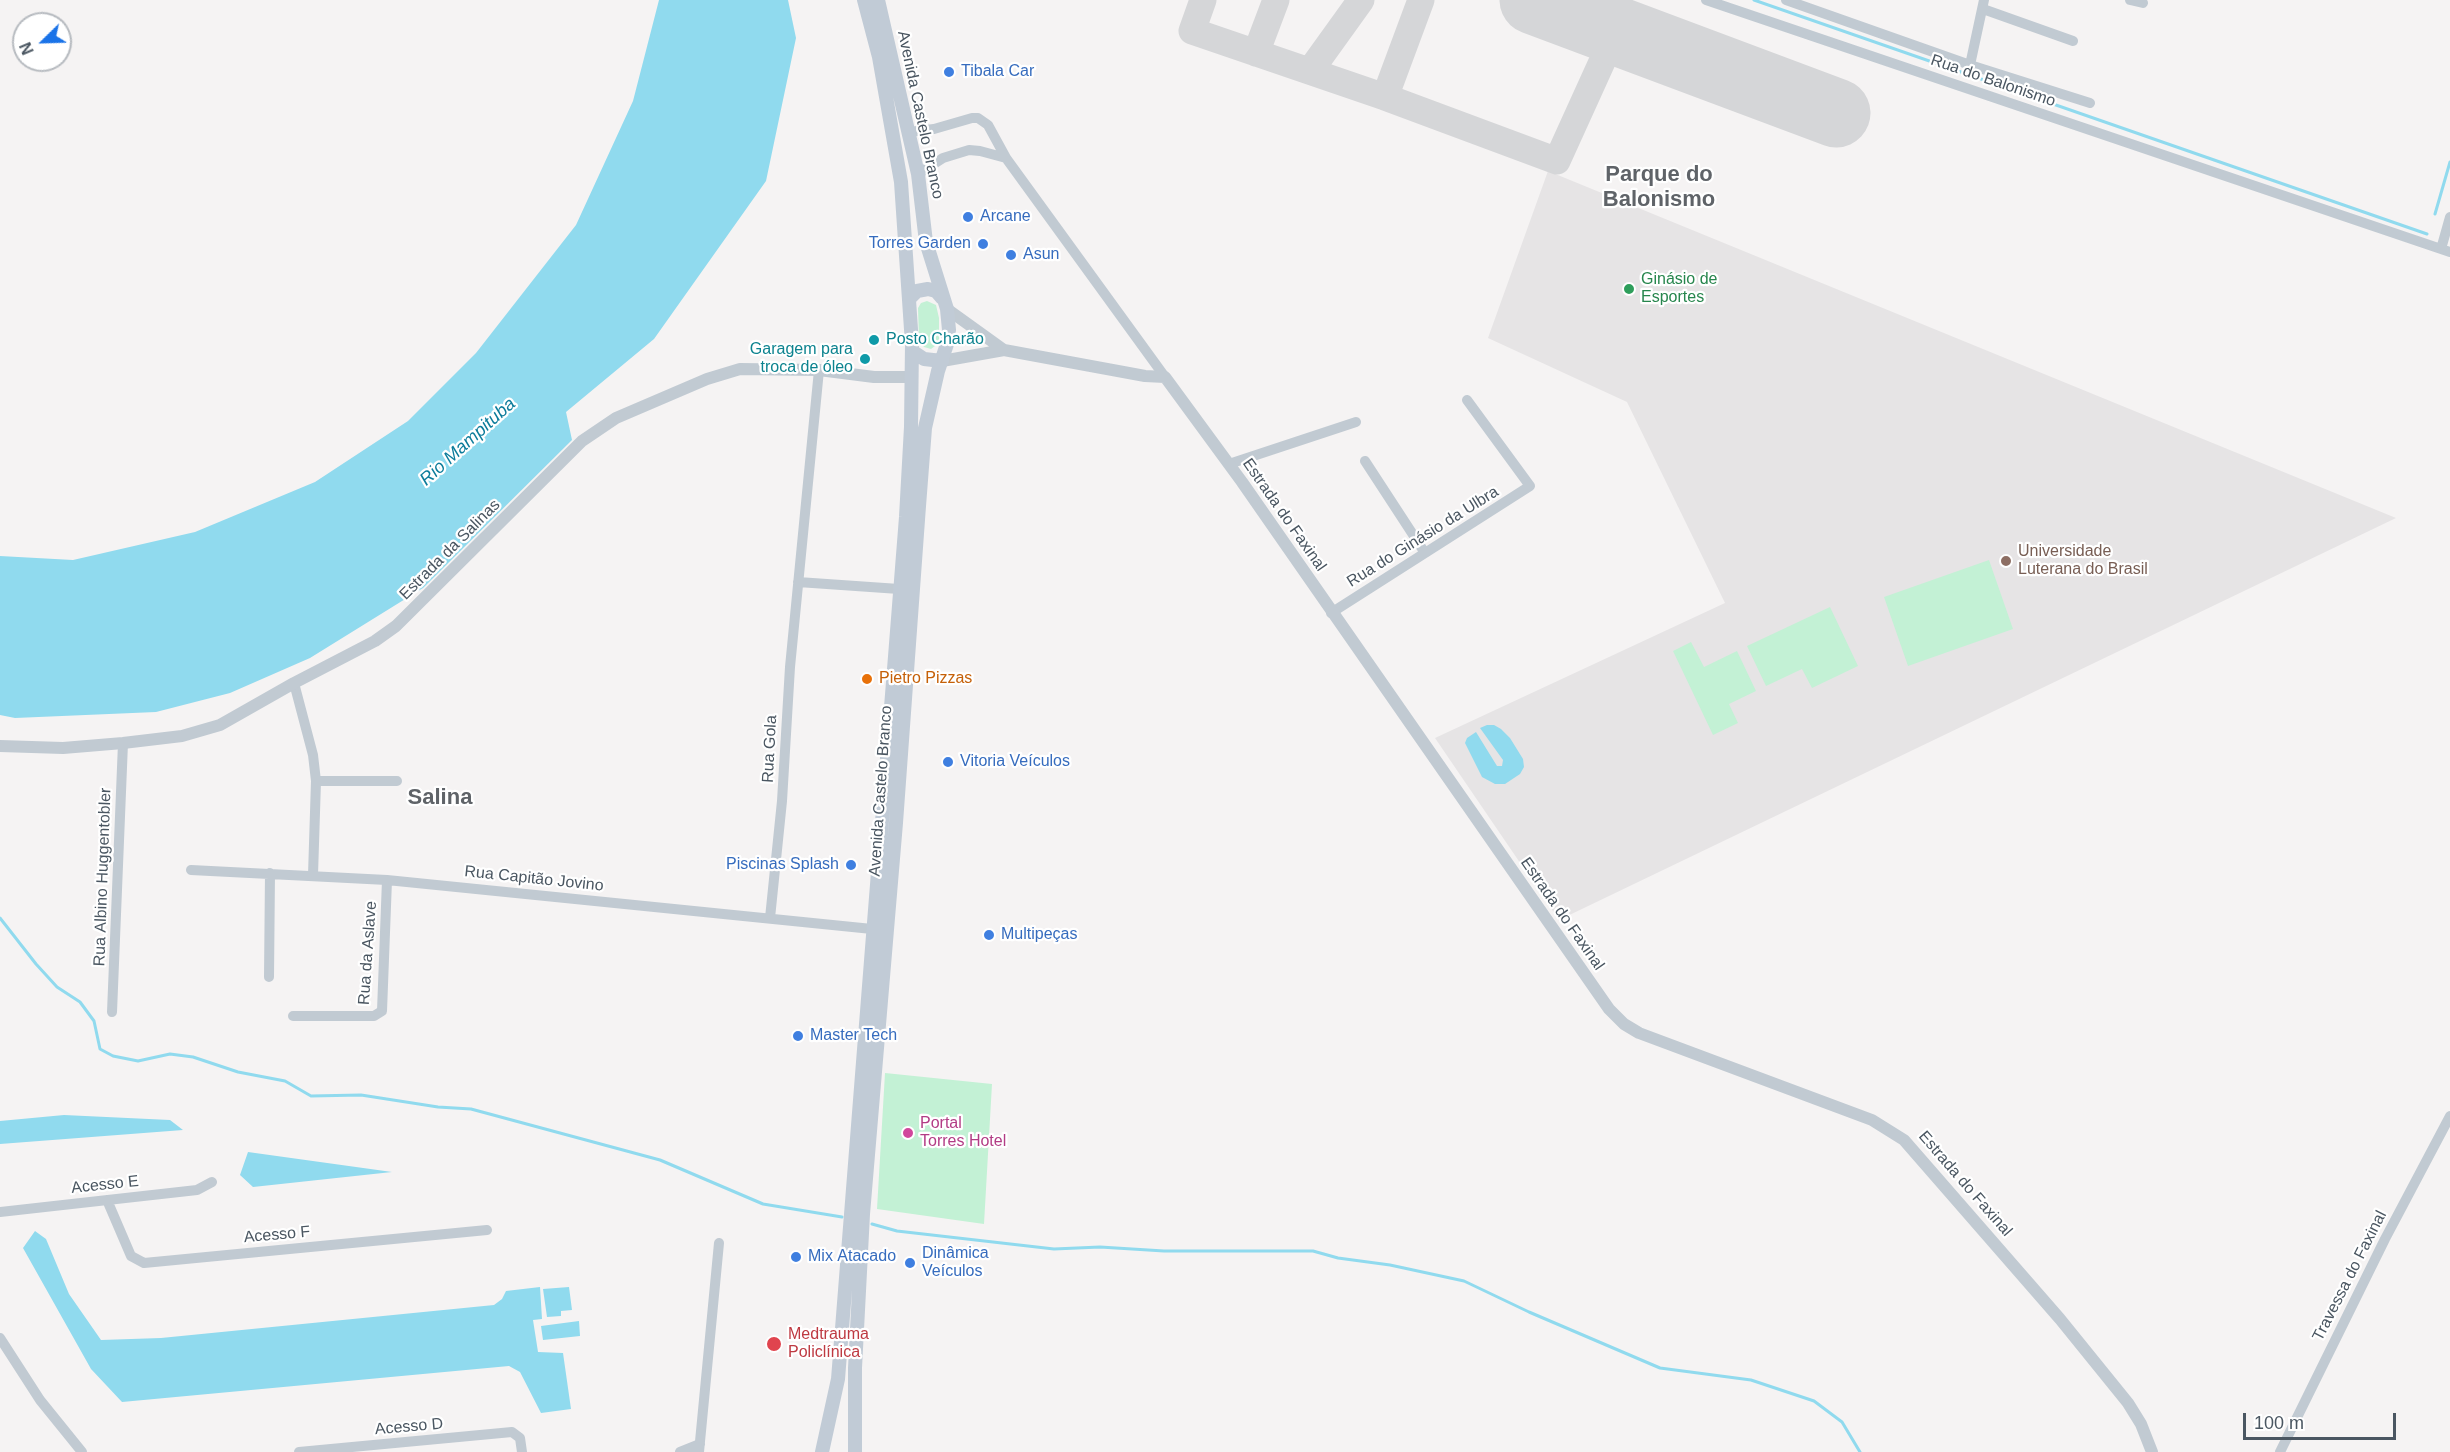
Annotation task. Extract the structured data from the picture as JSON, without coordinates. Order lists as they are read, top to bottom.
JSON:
{
  "streets": {
    "main road": ["Avenida Castelo Branco"],
    "street": [
      "Rua do Balonismo",
      "Estrada do Faxinal",
      "Rua do Ginásio da Ulbra",
      "Estrada da Salinas",
      "Rua Gola",
      "Rua Albino Huggentobler",
      "Rua Capitão Jovino",
      "Rua da Aslave",
      "Acesso E",
      "Acesso F",
      "Travessa do Faxinal",
      "Acesso D"
    ]
  },
  "crossings": [
    ["Avenida Castelo Branco", "Estrada da Salinas"],
    ["Avenida Castelo Branco", "Rua Capitão Jovino"],
    ["Estrada do Faxinal", "Rua do Ginásio da Ulbra"],
    ["Estrada da Salinas", "Rua Gola"],
    ["Estrada da Salinas", "Rua Albino Huggentobler"],
    ["Rua Gola", "Rua Capitão Jovino"],
    ["Rua Capitão Jovino", "Rua da Aslave"],
    ["Acesso E", "Acesso F"]
  ],
  "districts": ["Parque do Balonismo", "Salina"],
  "water": ["Rio Mampituba"],
  "places": [
    "Tibala Car",
    "Arcane",
    "Torres Garden",
    "Asun",
    "Ginásio de Esportes",
    "Posto Charão",
    "Garagem para troca de óleo",
    "Universidade Luterana do Brasil",
    "Pietro Pizzas",
    "Vitoria Veículos",
    "Piscinas Splash",
    "Multipeças",
    "Master Tech",
    "Portal Torres Hotel",
    "Mix Atacado",
    "Dinâmica Veículos",
    "Medtrauma Policlínica"
  ],
  "scale_bar": "100 m",
  "north": "bottom left"
}
